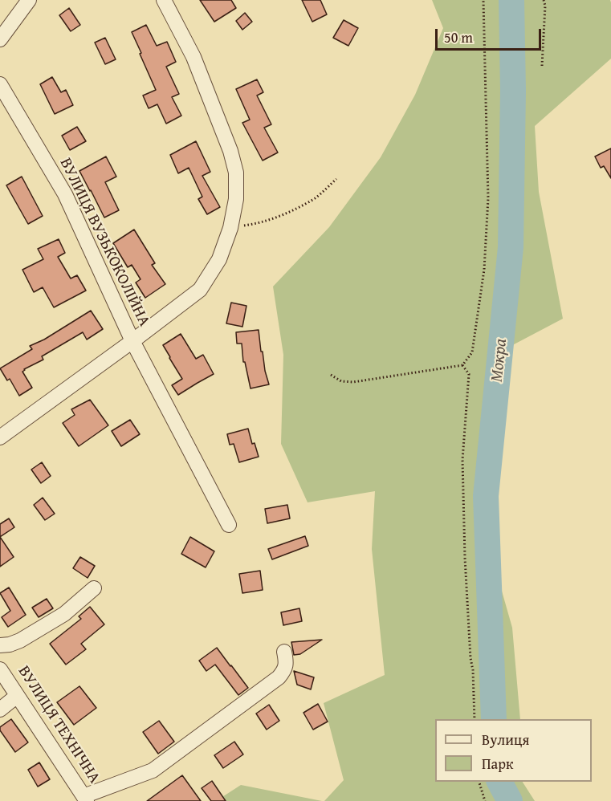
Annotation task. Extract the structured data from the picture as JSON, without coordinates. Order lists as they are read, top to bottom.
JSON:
{
  "streets": {
    "street": ["ВУЛИЦЯ ВУЗЬКОКОЛІЙНА", "ВУЛИЦЯ ТЕХНІЧНА"]
  },
  "water": ["Мокра"],
  "legend": ["Вулиця", "Парк"],
  "scale_bar": "50 m"
}
